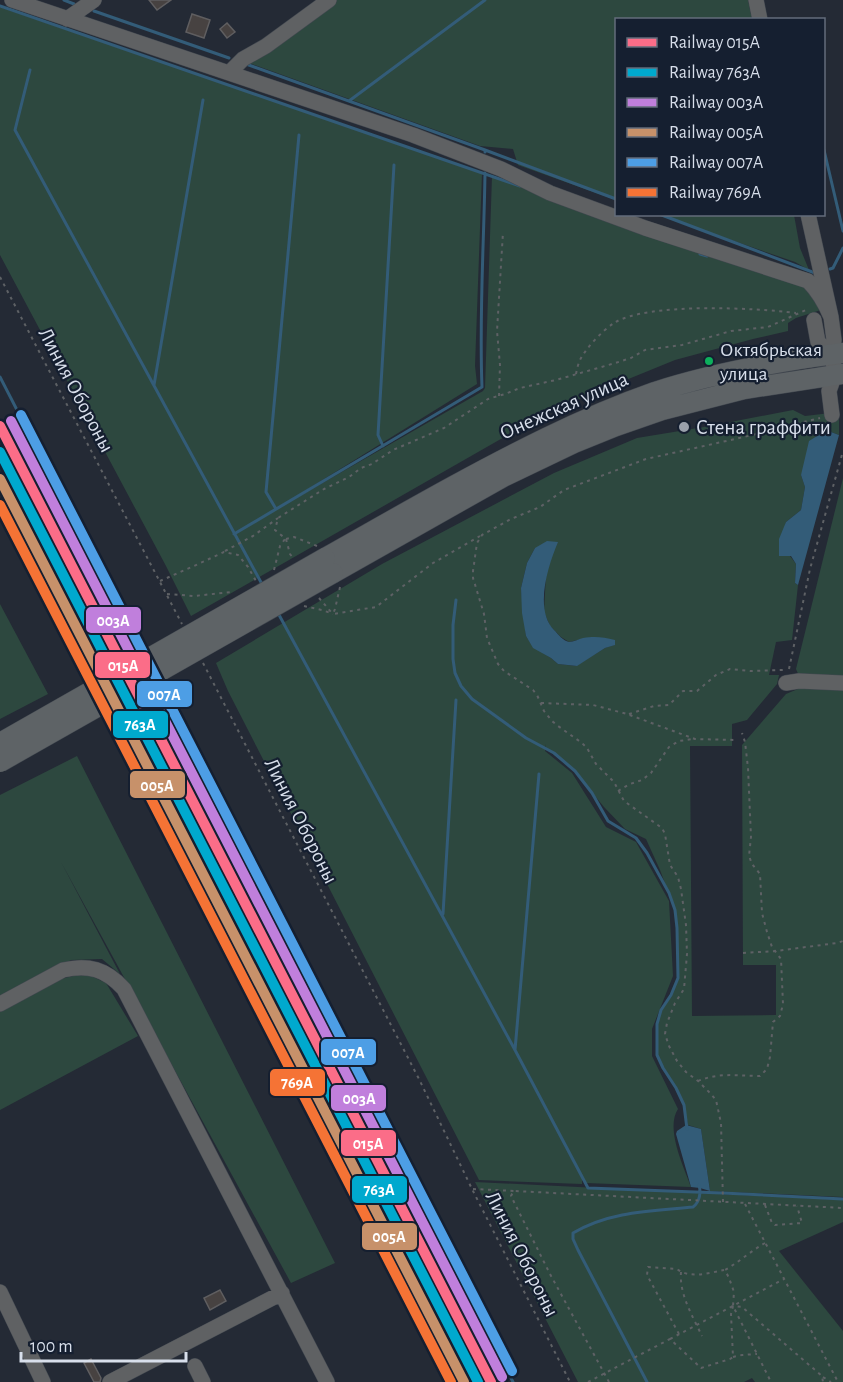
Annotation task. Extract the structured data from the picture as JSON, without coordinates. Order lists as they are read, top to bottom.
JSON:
{
  "streets": {
    "main road": ["Онежская улица"],
    "path": ["Линия Обороны"]
  },
  "places": ["Октябрьская улица", "Стена граффити"],
  "lines": [
    "rail line 007А",
    "rail line 003А",
    "rail line 015А",
    "rail line 763А",
    "rail line 005А",
    "rail line 769А"
  ],
  "legend": [
    "Railway 015А",
    "Railway 763А",
    "Railway 003А",
    "Railway 005А",
    "Railway 007А",
    "Railway 769А"
  ],
  "scale_bar": "100 m"
}
